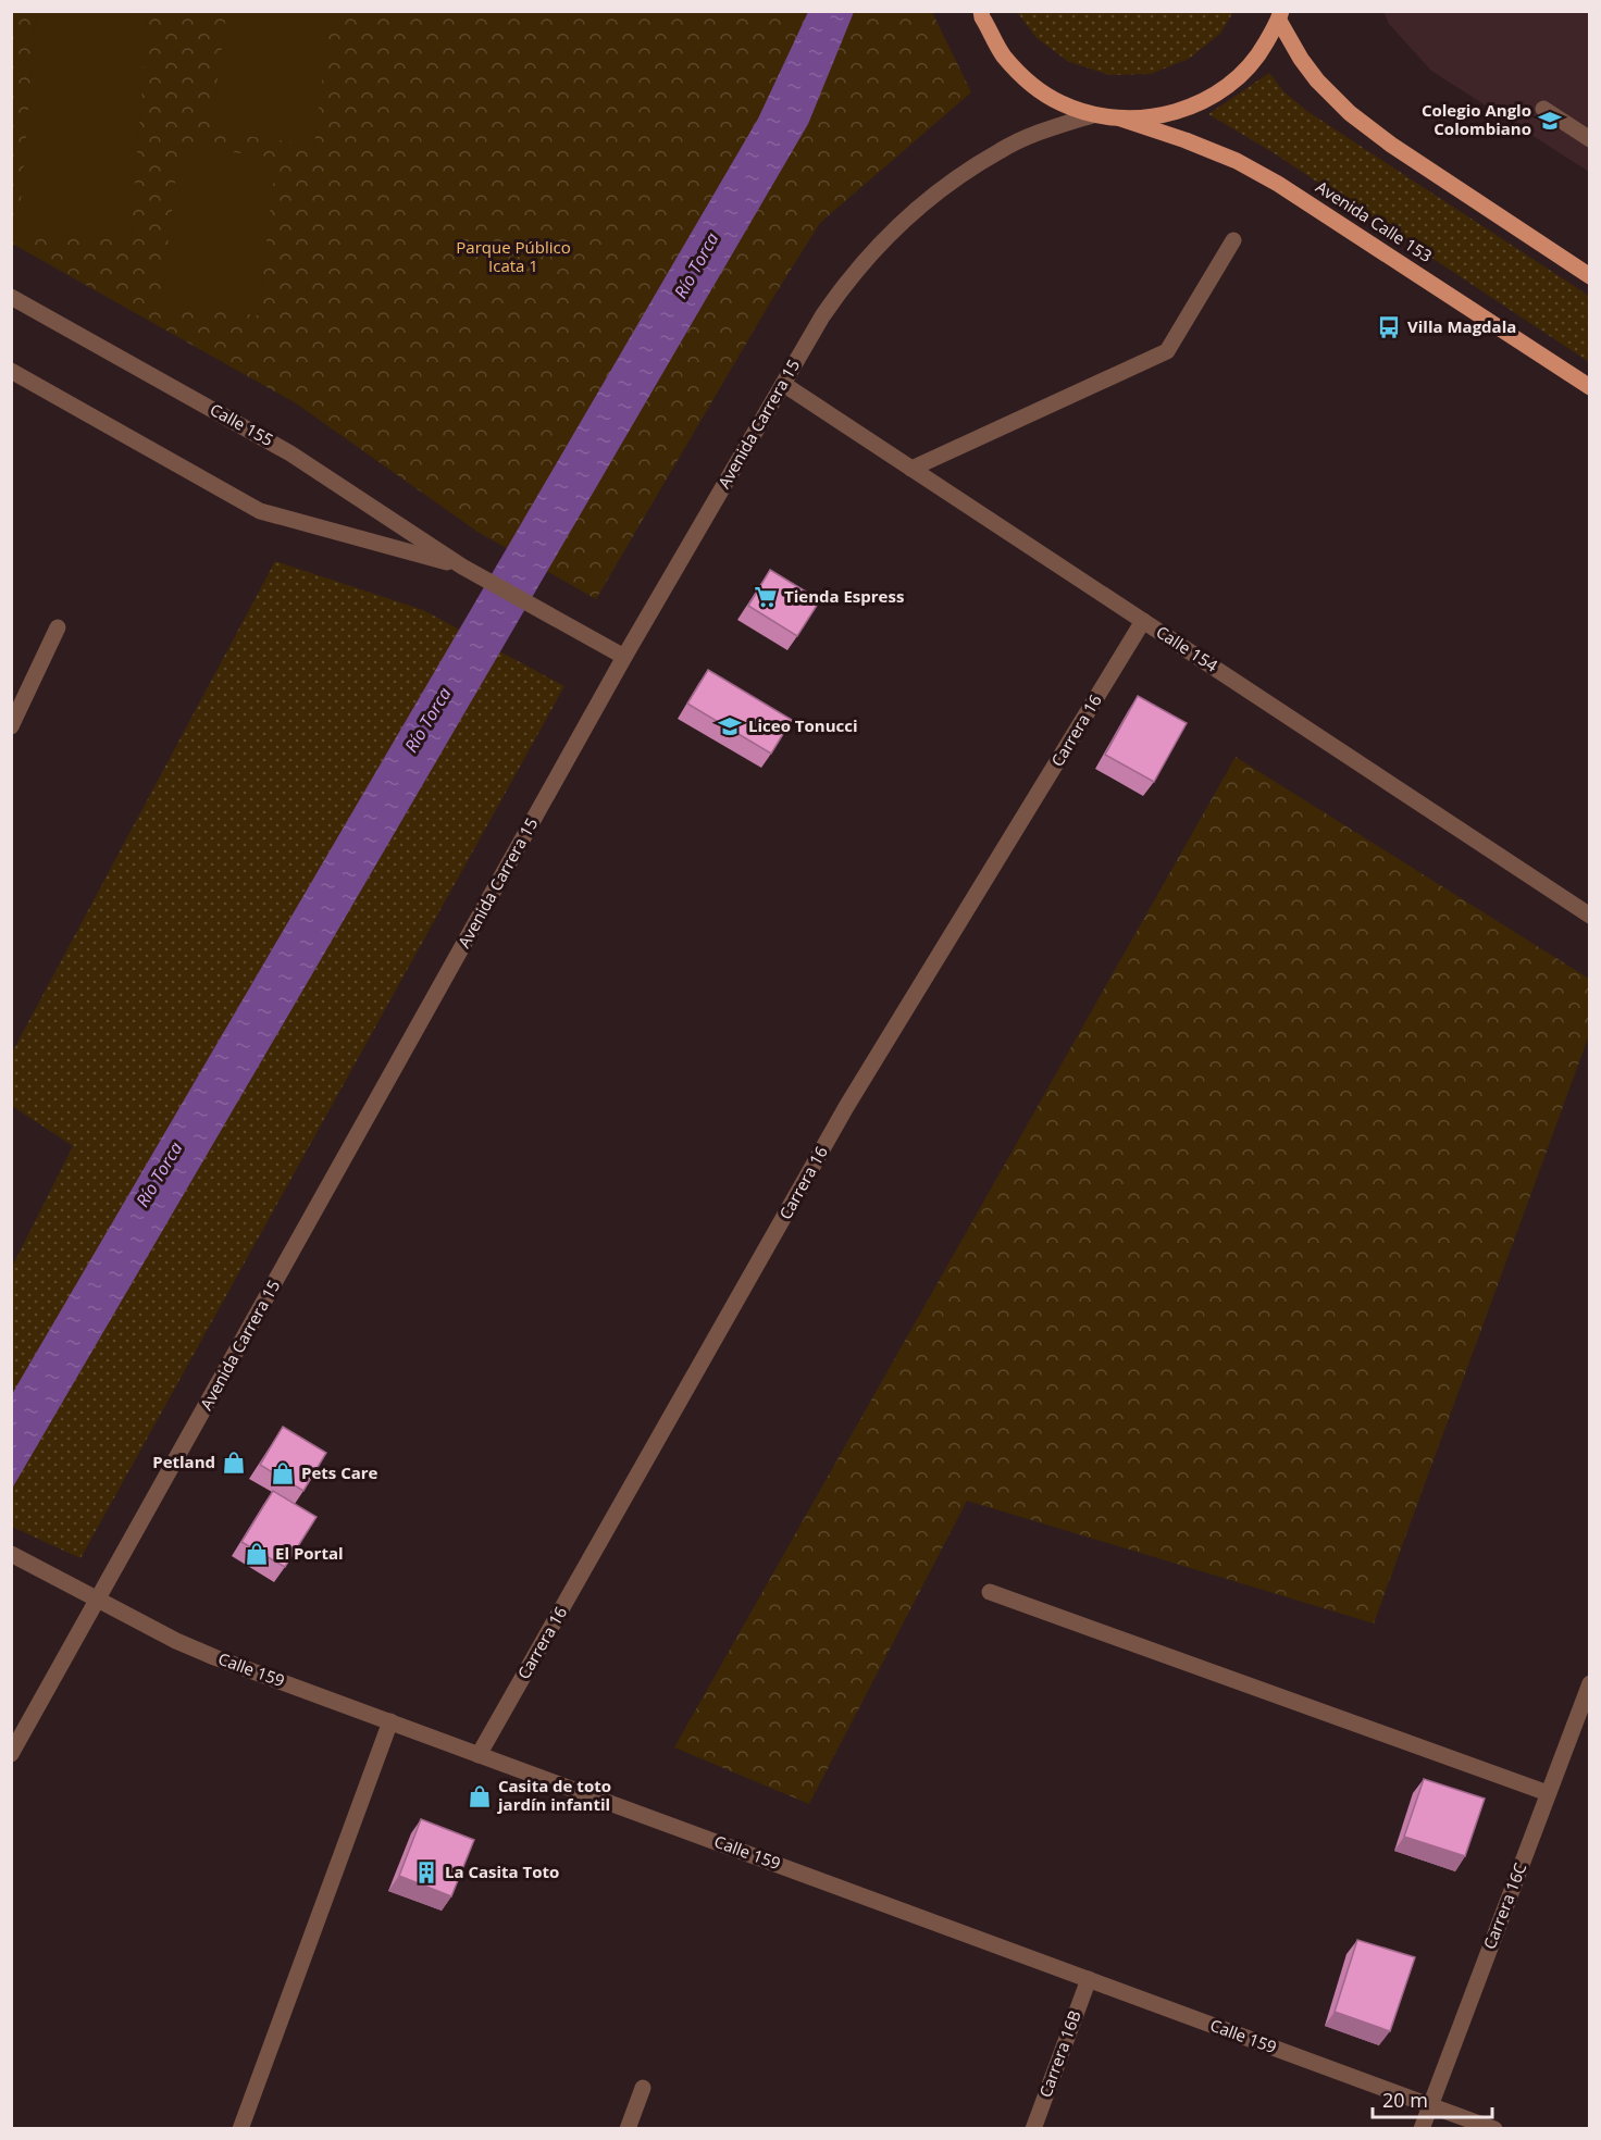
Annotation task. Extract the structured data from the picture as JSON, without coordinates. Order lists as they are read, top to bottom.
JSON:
{
  "streets": {
    "main road": ["Avenida Calle 153"],
    "street": [
      "Avenida Carrera 15",
      "Calle 155",
      "Calle 154",
      "Carrera 16",
      "Calle 159",
      "Carrera 16C",
      "Carrera 16B"
    ]
  },
  "crossings": [
    ["Avenida Carrera 15", "Calle 155"],
    ["Avenida Carrera 15", "Calle 154"],
    ["Avenida Carrera 15", "Calle 159"],
    ["Calle 154", "Carrera 16"],
    ["Carrera 16", "Calle 159"],
    ["Calle 159", "Carrera 16C"],
    ["Calle 159", "Carrera 16B"]
  ],
  "water": ["Río Torca"],
  "parks": ["Parque Público Icata 1"],
  "places": {
    "school or university": ["Colegio Anglo Colombiano", "Liceo Tonucci"],
    "bus stop": ["Villa Magdala"],
    "supermarket": ["Tienda Espress"],
    "shop": [
      "Petland",
      "Pets Care",
      "El Portal",
      "Casita de toto jardín infantil"
    ],
    "building": ["La Casita Toto"]
  },
  "scale_bar": "20 m"
}
